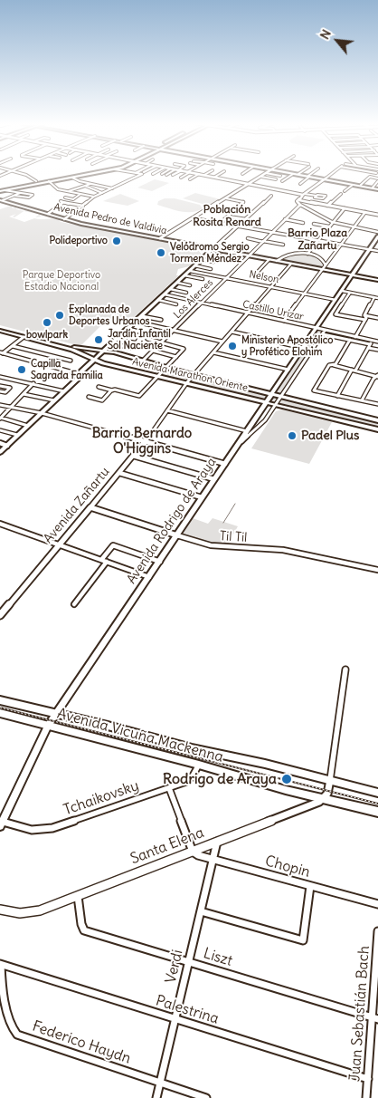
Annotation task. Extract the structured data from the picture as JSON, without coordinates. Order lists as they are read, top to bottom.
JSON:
{
  "streets": {
    "main road": [
      "Avenida Pedro de Valdivia",
      "Avenida Marathon Oriente",
      "Avenida Rodrigo de Araya",
      "Avenida Vicuña Mackenna"
    ],
    "street": [
      "Nelson",
      "Los Alerces",
      "Castillo Urizar",
      "Avenida Zañartu",
      "Til Til",
      "Tchaikovsky",
      "Santa Elena",
      "Chopin",
      "Liszt",
      "Verdi",
      "Palestrina",
      "Juan Sebastián Bach",
      "Federico Haydn"
    ]
  },
  "crossings": [
    ["Avenida Pedro de Valdivia", "Los Alerces"],
    ["Avenida Pedro de Valdivia", "Avenida Zañartu"],
    ["Avenida Pedro de Valdivia", "Avenida Rodrigo de Araya"],
    ["Nelson", "Los Alerces"],
    ["Nelson", "Avenida Zañartu"],
    ["Nelson", "Avenida Rodrigo de Araya"],
    ["Los Alerces", "Castillo Urizar"],
    ["Los Alerces", "Avenida Marathon Oriente"],
    ["Castillo Urizar", "Avenida Zañartu"],
    ["Castillo Urizar", "Avenida Rodrigo de Araya"],
    ["Avenida Marathon Oriente", "Avenida Zañartu"],
    ["Avenida Marathon Oriente", "Avenida Rodrigo de Araya"],
    ["Avenida Zañartu", "Til Til"],
    ["Avenida Rodrigo de Araya", "Til Til"],
    ["Avenida Rodrigo de Araya", "Avenida Vicuña Mackenna"],
    ["Avenida Rodrigo de Araya", "Tchaikovsky"],
    ["Avenida Vicuña Mackenna", "Tchaikovsky"],
    ["Avenida Vicuña Mackenna", "Santa Elena"],
    ["Santa Elena", "Chopin"],
    ["Santa Elena", "Liszt"],
    ["Santa Elena", "Verdi"],
    ["Chopin", "Verdi"],
    ["Liszt", "Verdi"],
    ["Liszt", "Juan Sebastián Bach"],
    ["Verdi", "Palestrina"],
    ["Verdi", "Federico Haydn"],
    ["Palestrina", "Juan Sebastián Bach"],
    ["Palestrina", "Federico Haydn"]
  ],
  "districts": ["Población Rosita Renard", "Barrio Plaza Zañartu", "Barrio Bernardo O'Higgins"],
  "parks": ["Parque Deportivo Estadio Nacional"],
  "places": [
    "Polideportivo",
    "Velódromo Sergio Tormen Méndez",
    "Explanada de Deportes Urbanos",
    "bowlpark",
    "Jardín Infantil Sol Naciente",
    "Ministerio Apostólico y Profético Elohim",
    "Capilla Sagrada Familia",
    "Padel Plus",
    "Rodrigo de Araya"
  ],
  "north": "top left"
}
